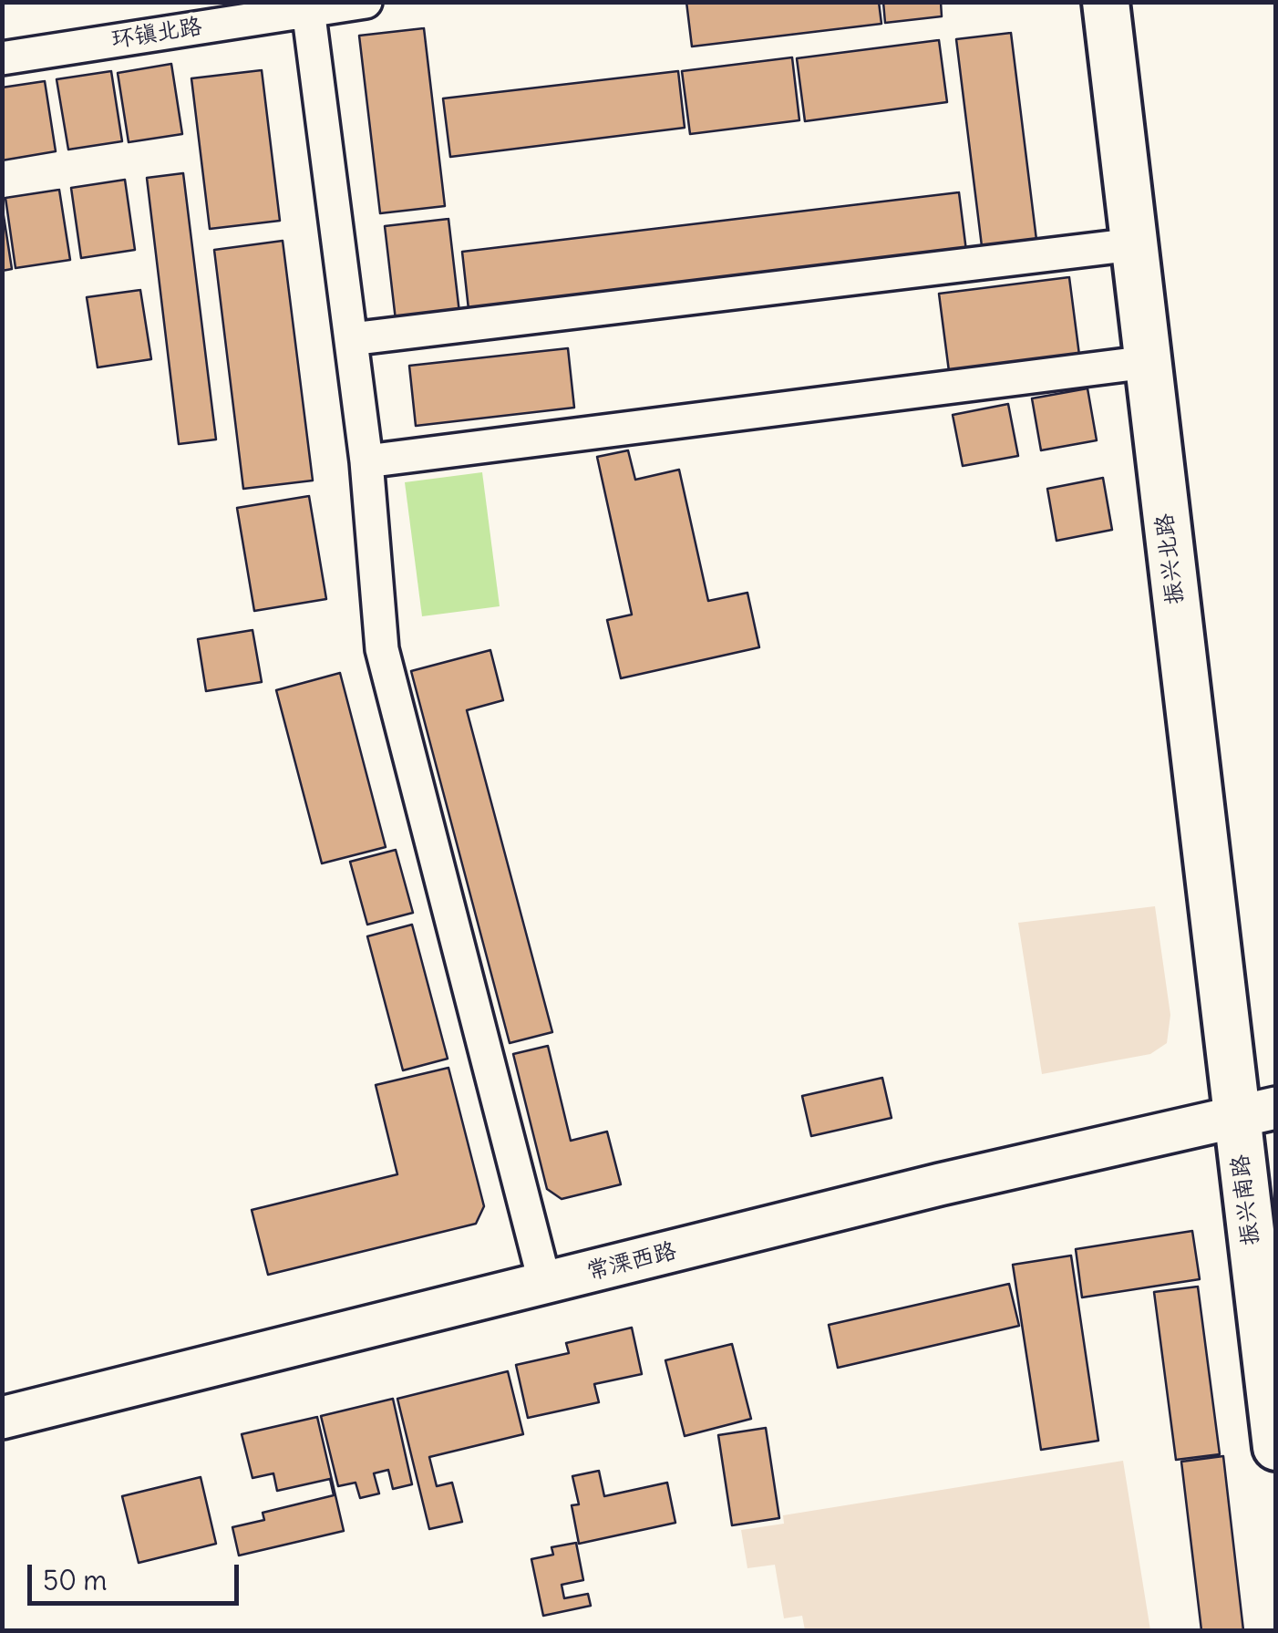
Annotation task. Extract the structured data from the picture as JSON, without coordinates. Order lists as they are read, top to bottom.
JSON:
{
  "streets": {
    "main road": ["振兴北路", "振兴南路"],
    "street": ["环镇北路", "常溧西路"]
  },
  "crossings": [
    ["振兴北路", "振兴南路"],
    ["振兴北路", "常溧西路"],
    ["振兴南路", "常溧西路"]
  ],
  "scale_bar": "50 m"
}
